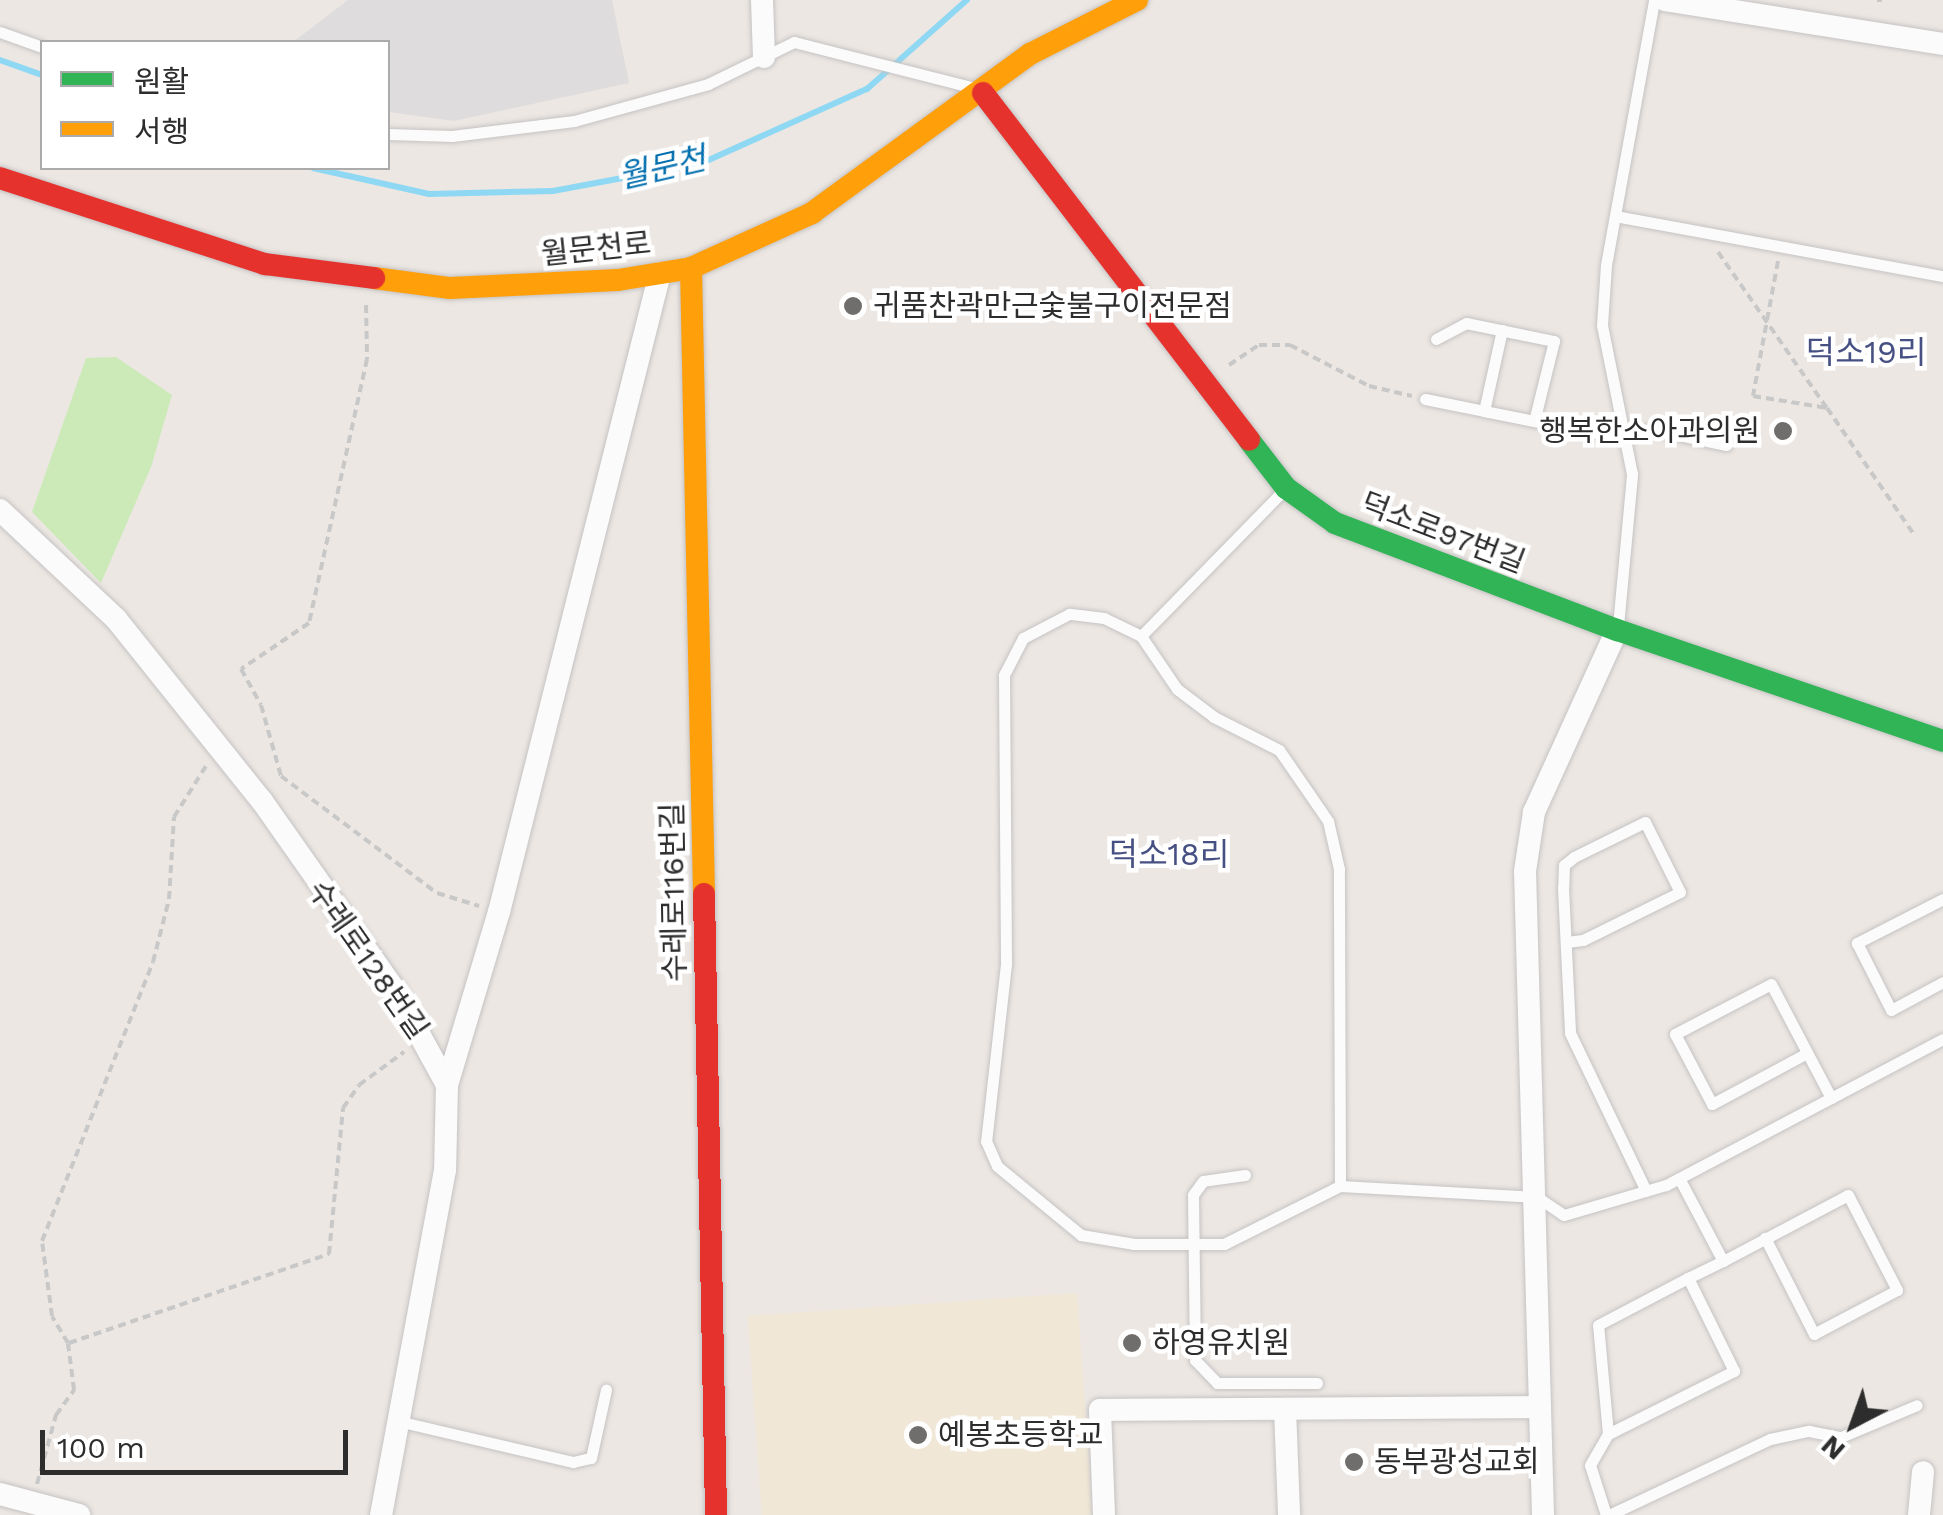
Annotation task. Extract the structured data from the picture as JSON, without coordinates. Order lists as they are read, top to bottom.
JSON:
{
  "streets": {
    "street": [
      "월문천로",
      "덕소로97번길",
      "수레로116번길",
      "수레로128번길"
    ]
  },
  "crossings": [
    ["월문천로", "덕소로97번길"],
    ["월문천로", "수레로116번길"]
  ],
  "districts": ["덕소19리", "덕소18리"],
  "water": ["월문천"],
  "places": [
    "귀품찬곽만근숯불구이전문점",
    "행복한소아과의원",
    "하영유치원",
    "예봉초등학교",
    "동부광성교회"
  ],
  "legend": ["원활", "서행"],
  "scale_bar": "100 m",
  "north": "bottom left"
}
